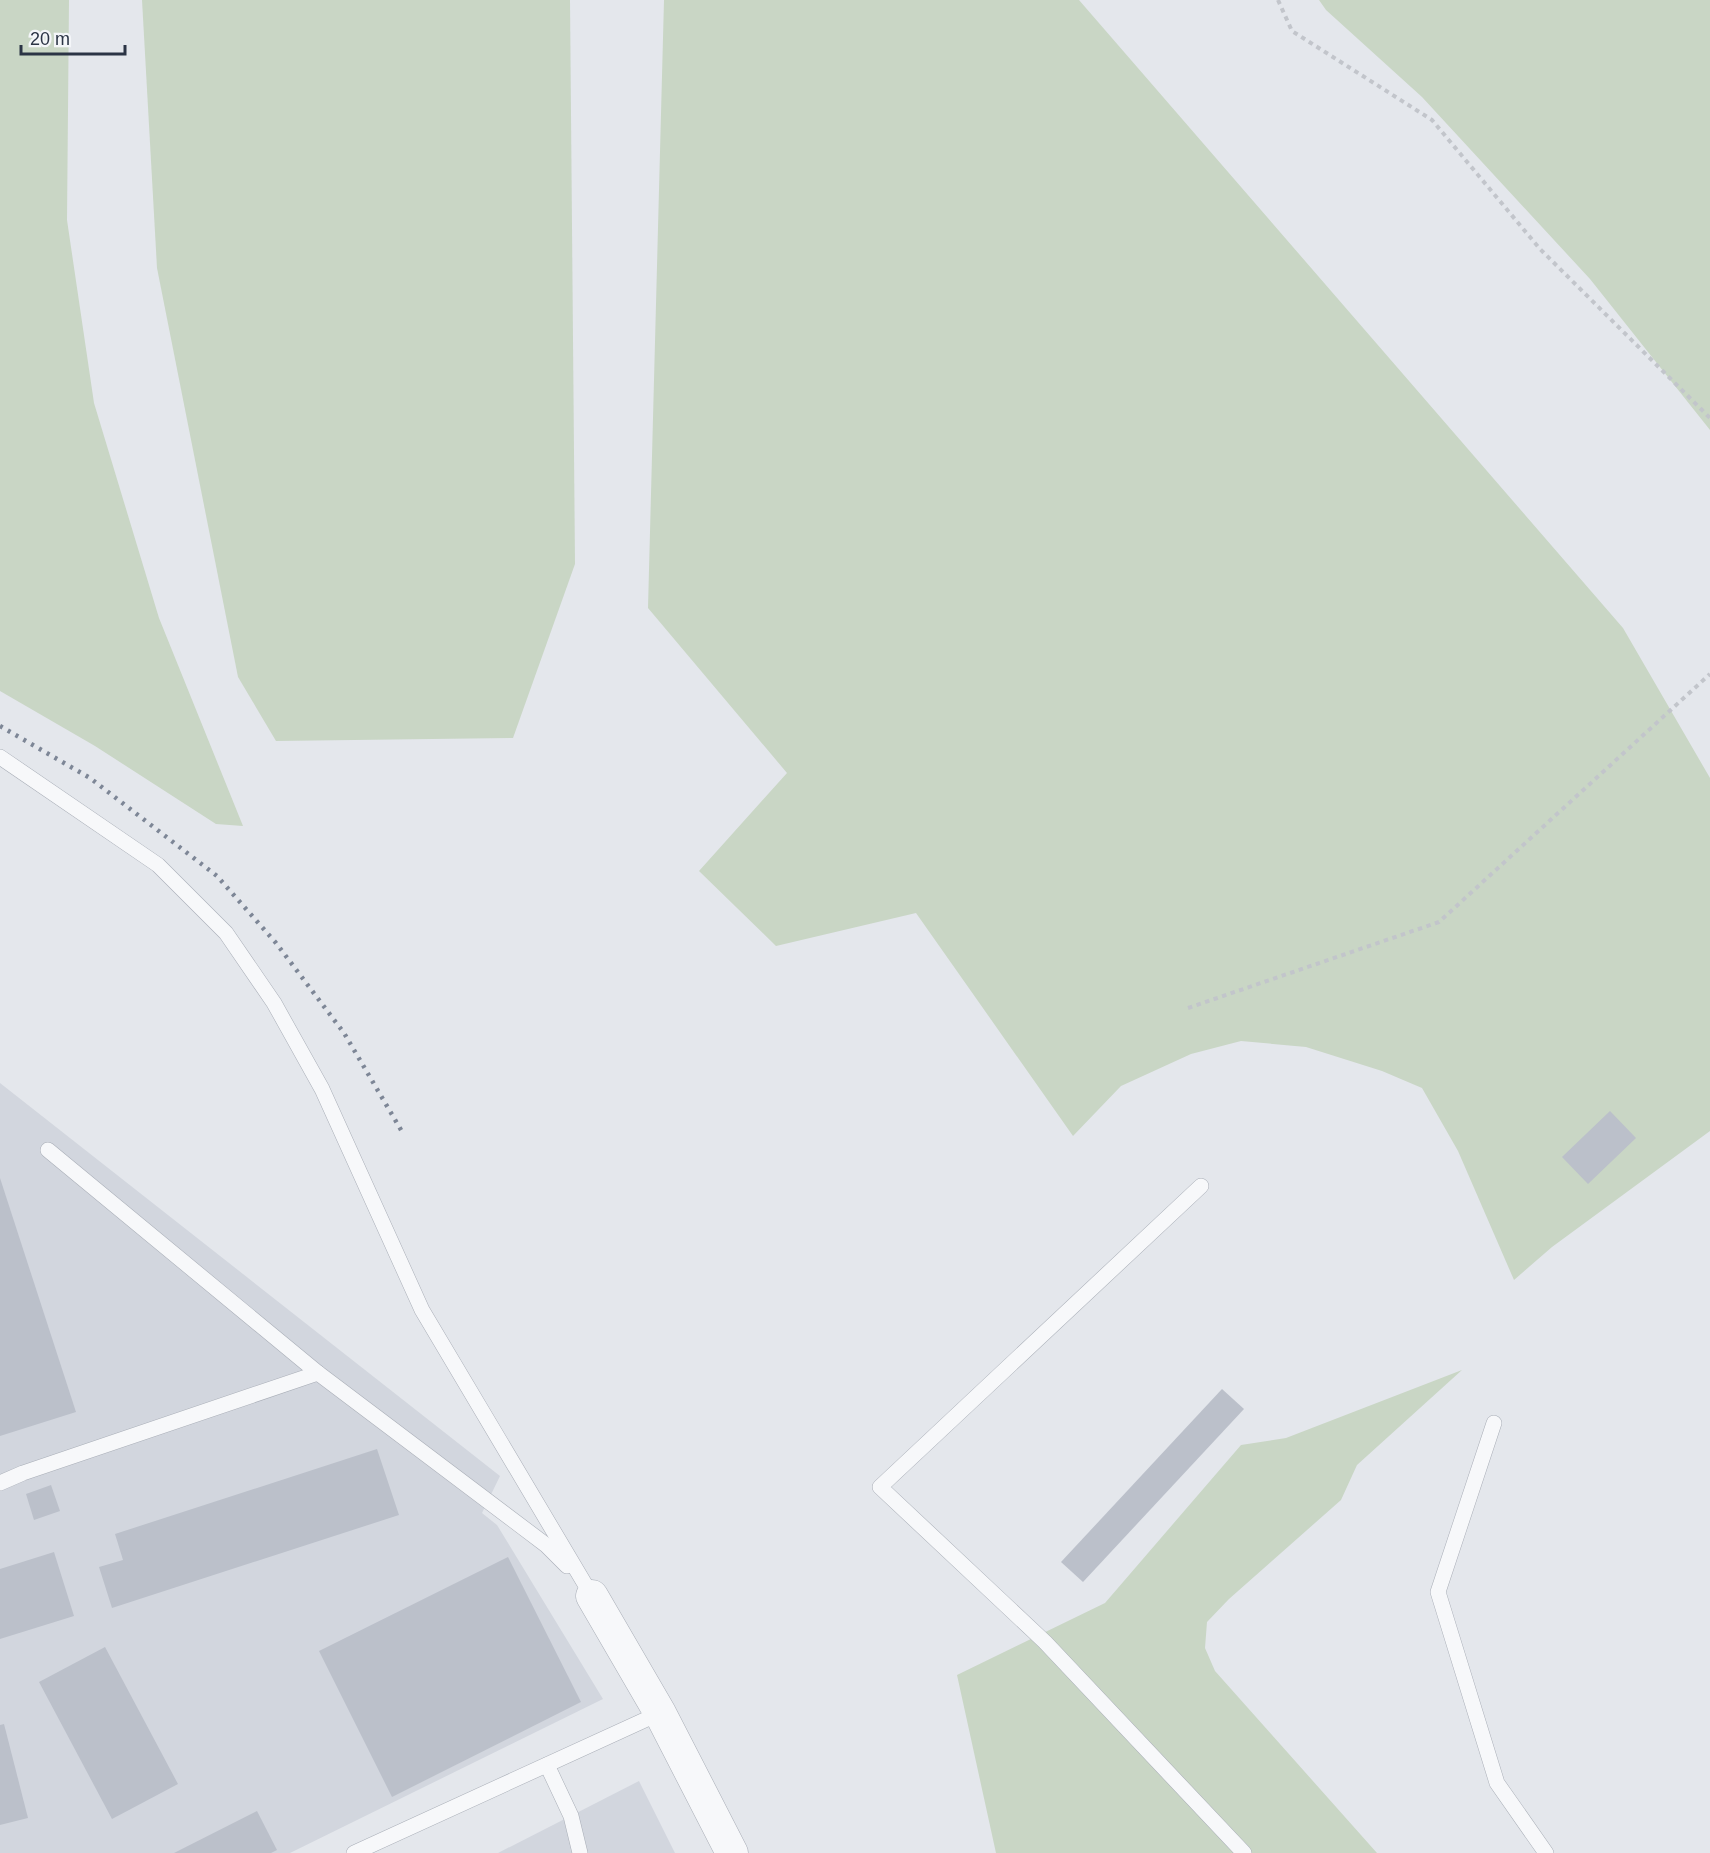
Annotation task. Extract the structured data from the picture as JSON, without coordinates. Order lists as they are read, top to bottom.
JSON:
{
  "scale_bar": "20 m"
}
